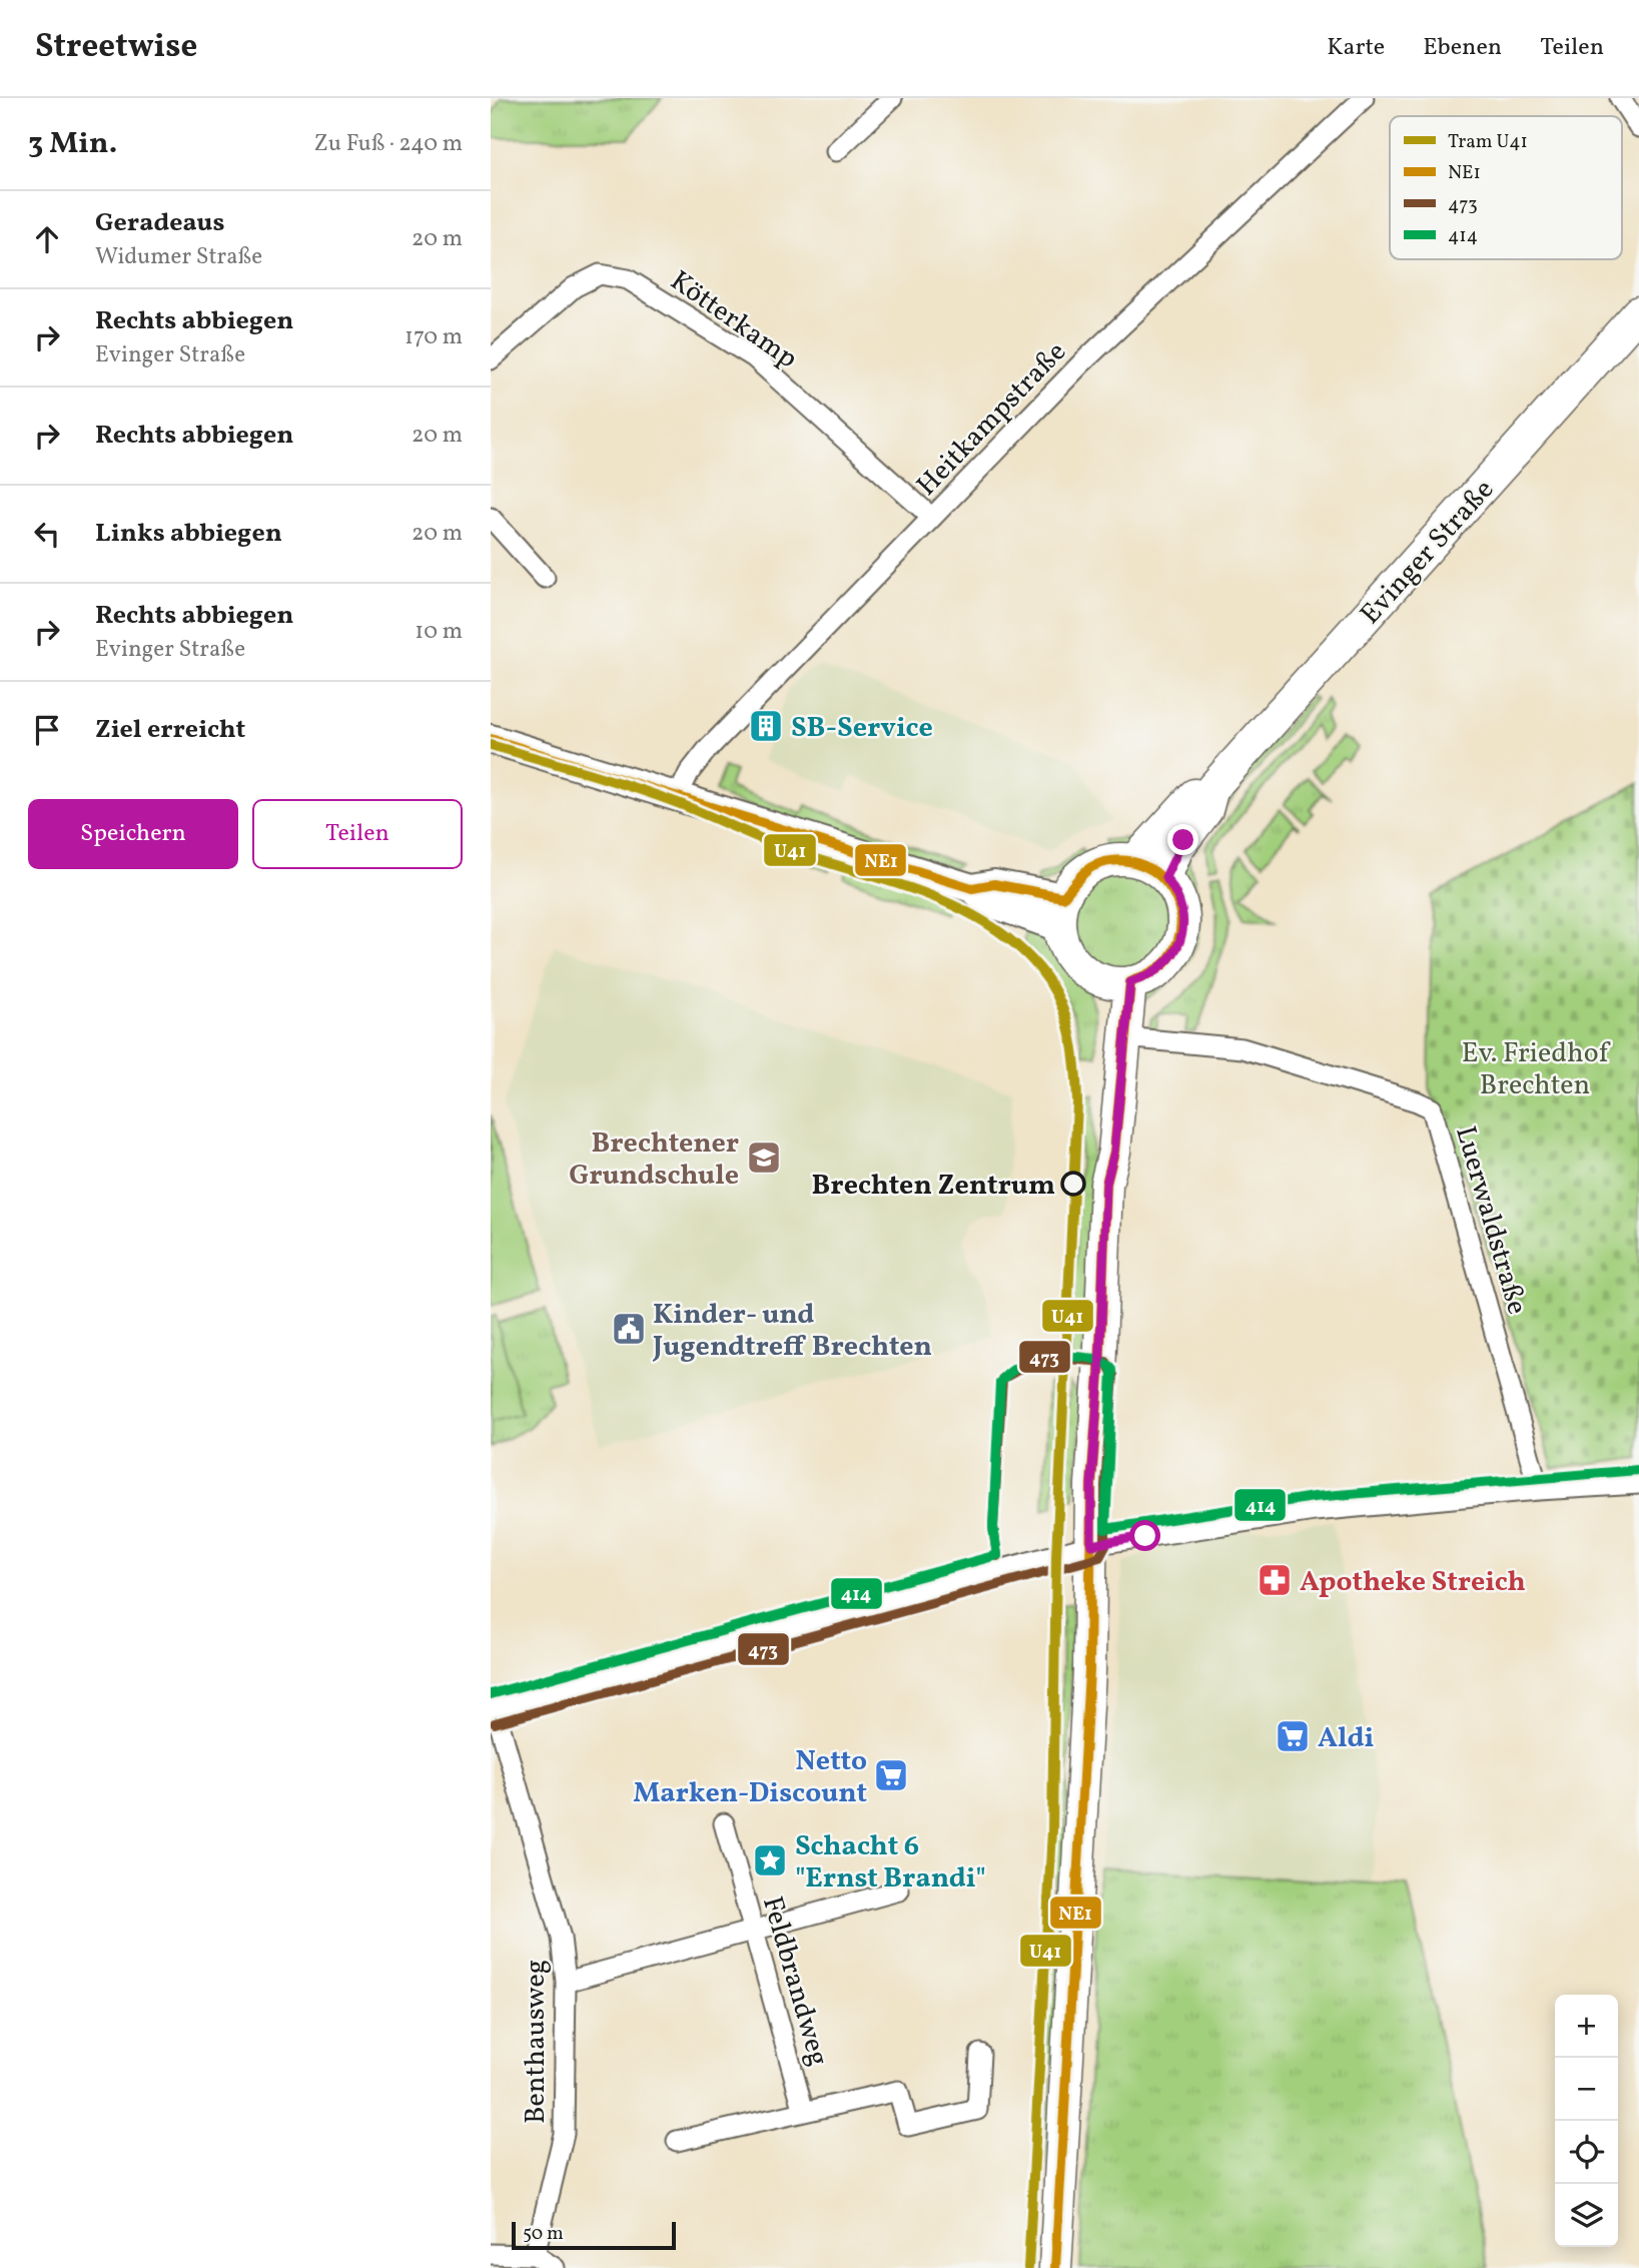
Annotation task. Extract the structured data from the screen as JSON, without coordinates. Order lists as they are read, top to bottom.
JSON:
{
  "streets": {
    "main road": ["Evinger Straße"],
    "street": [
      "Kötterkamp",
      "Heitkampstraße",
      "Luerwaldstraße",
      "Feldbrandweg",
      "Benthausweg"
    ]
  },
  "crossings": [
    ["Kötterkamp", "Heitkampstraße"]
  ],
  "parks": ["Ev. Friedhof Brechten"],
  "places": {
    "building": ["SB-Service"],
    "school or university": ["Brechtener Grundschule"],
    "other": ["Brechten Zentrum"],
    "public building": ["Kinder- und Jugendtreff Brechten"],
    "pharmacy": ["Apotheke Streich"],
    "supermarket": ["Aldi", "Netto Marken-Discount"],
    "place": ["Schacht 6 \"Ernst Brandi\""]
  },
  "lines": [
    "transit line NE1",
    "tram line U41",
    "transit line 414",
    "transit line 473"
  ],
  "legend": [
    "Tram U41",
    "NE1",
    "473",
    "414"
  ],
  "scale_bar": "50 m",
  "page": {
    "header": "Streetwise",
    "nav": ["Karte", "Ebenen", "Teilen"],
    "heading": ["3 Min.", "Zu Fuß · 240 m"],
    "list": [
      ["Geradeaus", "Widumer Straße", "20 m"],
      ["Rechts abbiegen", "Evinger Straße", "170 m"],
      ["Rechts abbiegen", "20 m"],
      ["Links abbiegen", "20 m"],
      ["Rechts abbiegen", "Evinger Straße", "10 m"],
      "Ziel erreicht"
    ],
    "buttons": ["Speichern", "Teilen"],
    "map_buttons": ["+", "−"],
    "scale": "50 m"
  }
}
